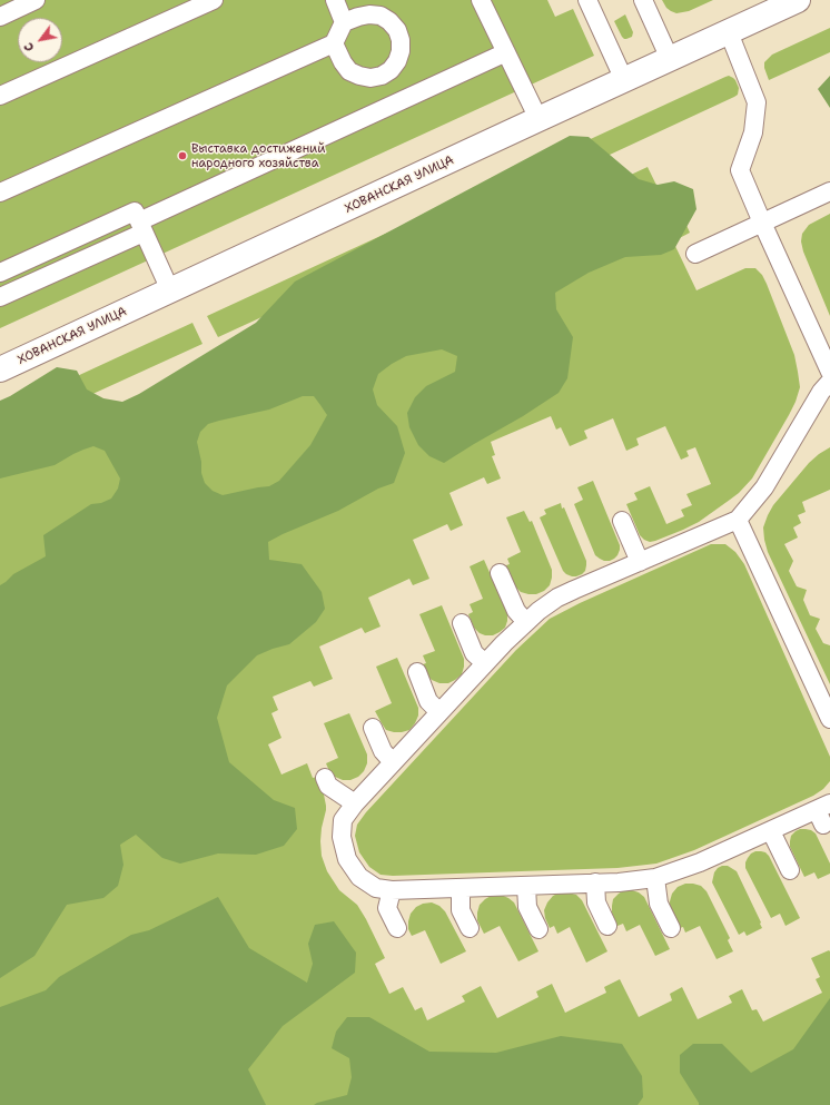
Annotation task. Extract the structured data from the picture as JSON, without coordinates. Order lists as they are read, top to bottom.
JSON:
{
  "streets": {
    "street": ["ХОВАНСКАЯ УЛИЦА"]
  },
  "places": ["Выставка достижений народного хозяйства"],
  "north": "bottom left"
}
